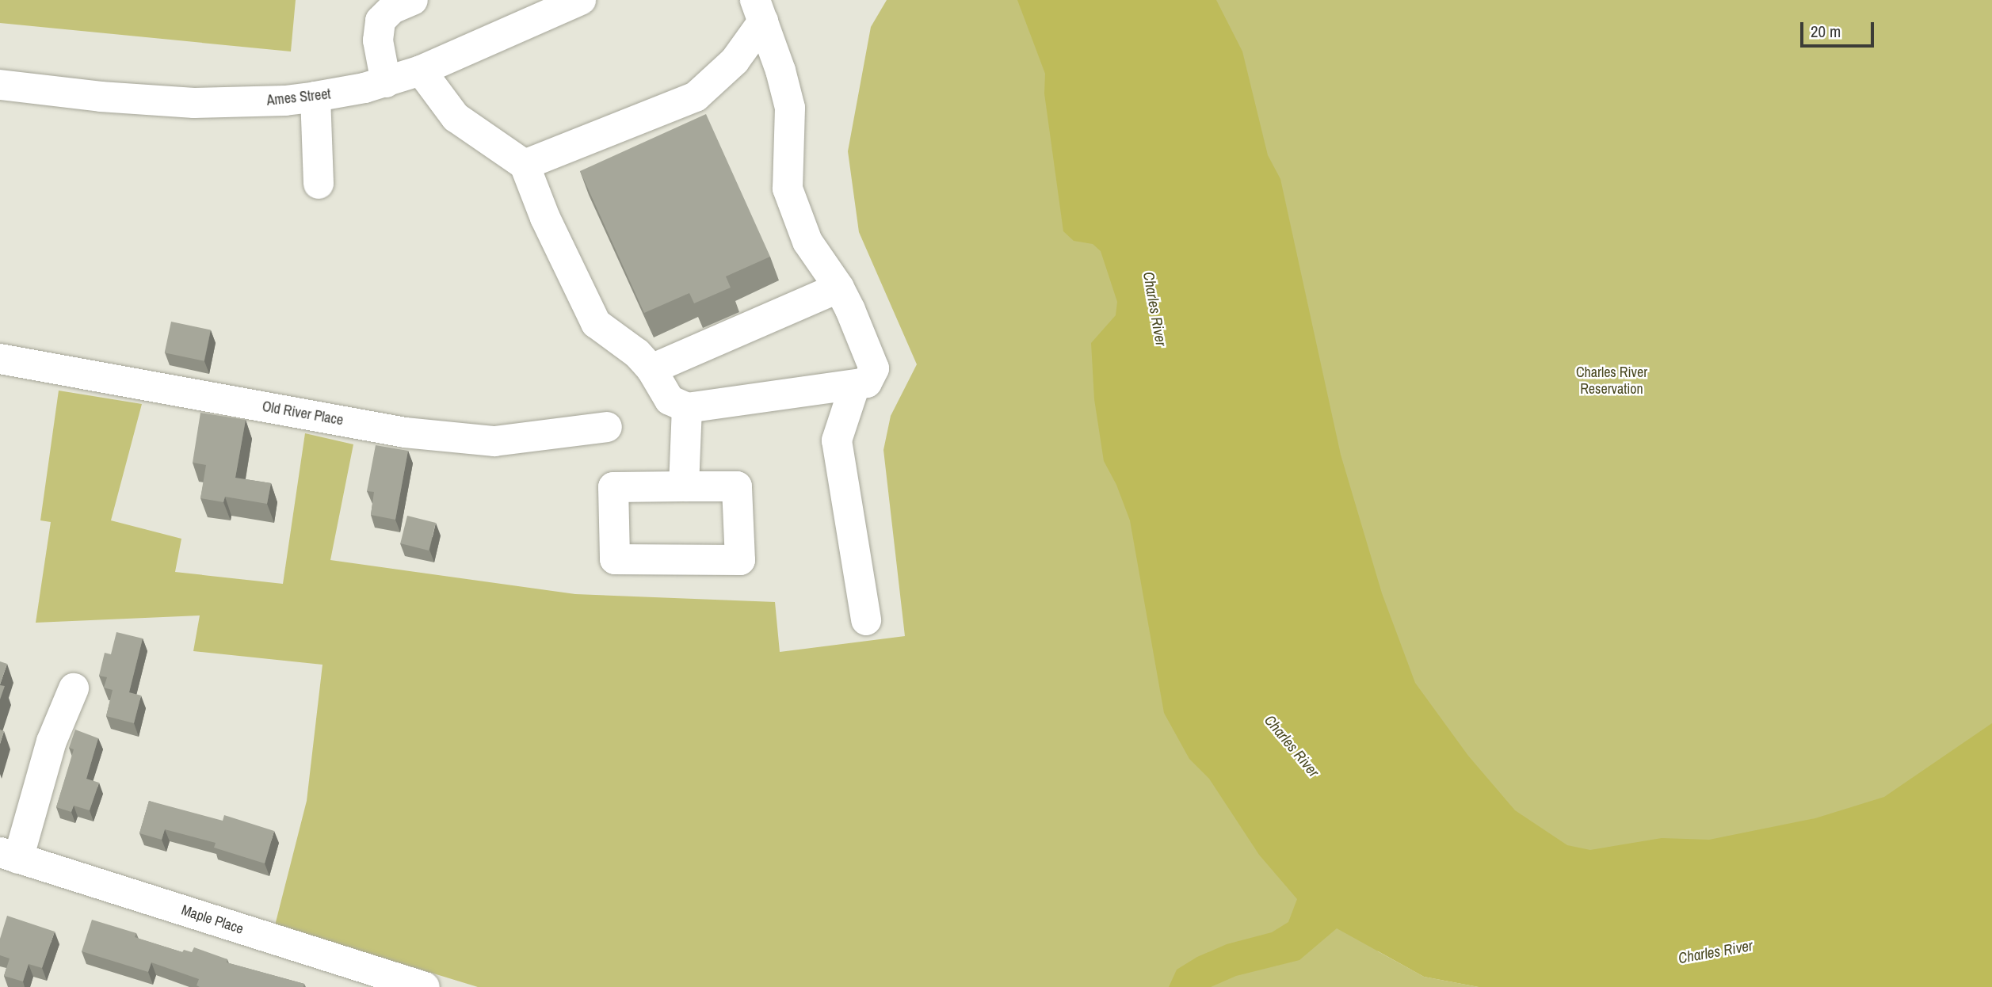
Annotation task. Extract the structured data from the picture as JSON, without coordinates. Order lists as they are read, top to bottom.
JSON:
{
  "streets": {
    "street": ["Ames Street", "Old River Place", "Maple Place"]
  },
  "water": ["Charles River"],
  "parks": ["Charles River Reservation"],
  "scale_bar": "20 m"
}
